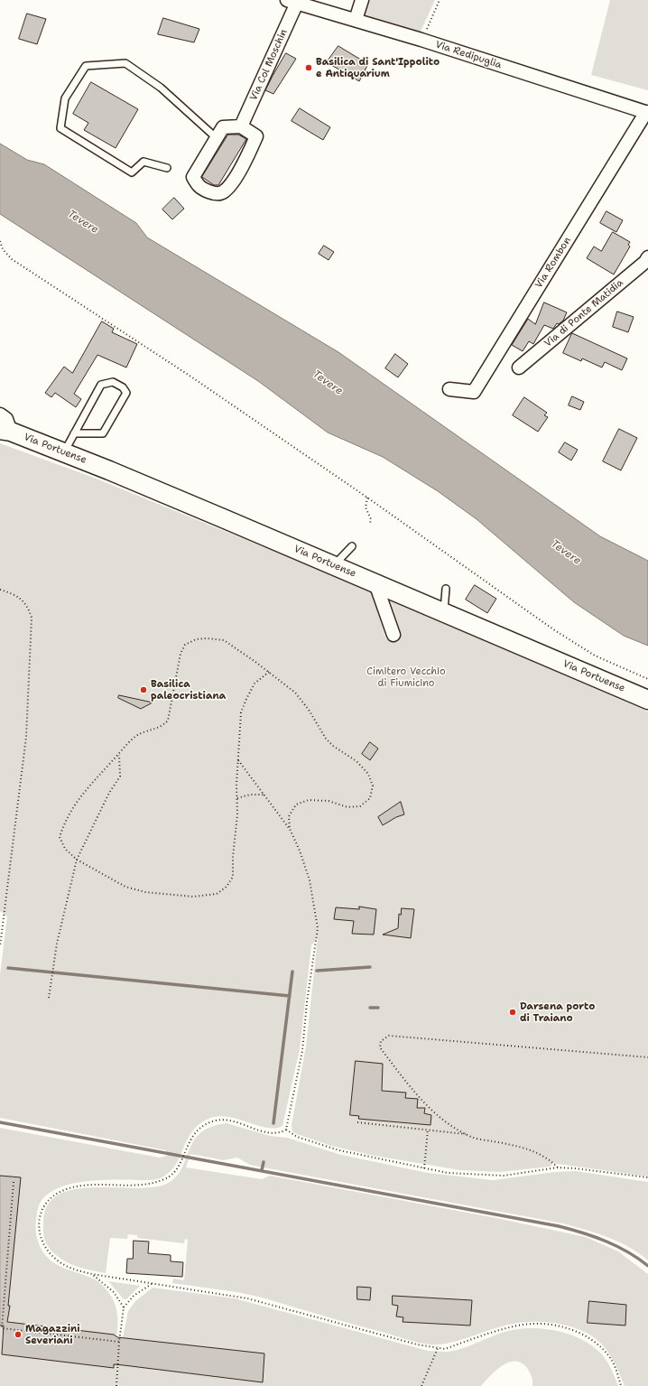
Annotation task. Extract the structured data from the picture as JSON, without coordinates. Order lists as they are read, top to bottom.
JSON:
{
  "streets": {
    "street": [
      "Via Redipuglia",
      "Via Col Moschin",
      "Via Rombon",
      "Via di Ponte Matidia",
      "Via Portuense"
    ]
  },
  "crossings": [
    ["Via Redipuglia", "Via Col Moschin"],
    ["Via Redipuglia", "Via Rombon"]
  ],
  "water": ["Tevere"],
  "parks": ["Cimitero Vecchio di Fiumicino"],
  "places": [
    "Basilica di Sant'Ippolito e Antiquarium",
    "Basilica paleocristiana",
    "Darsena porto di Traiano",
    "Magazzini Severiani"
  ]
}
